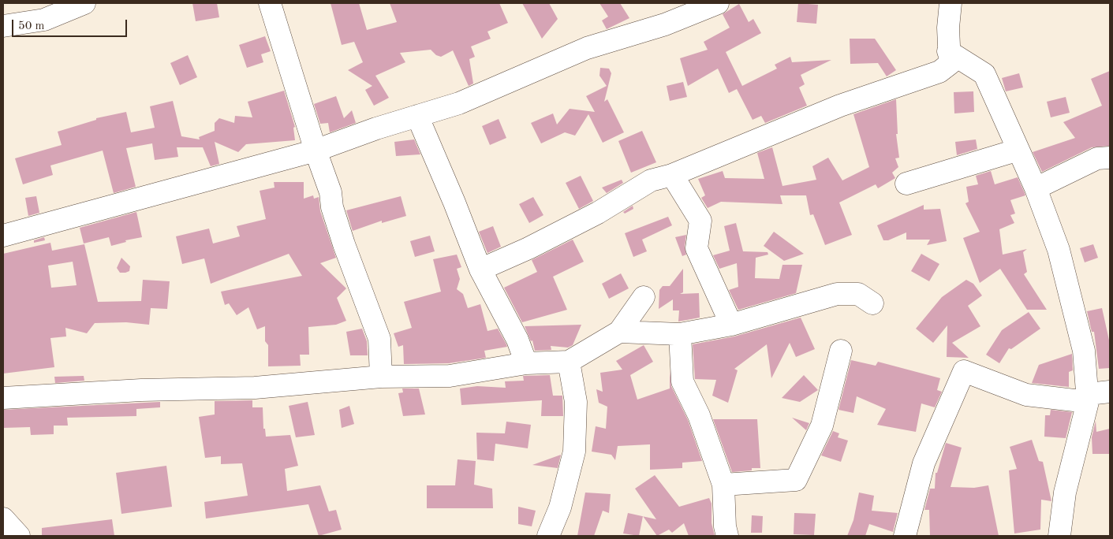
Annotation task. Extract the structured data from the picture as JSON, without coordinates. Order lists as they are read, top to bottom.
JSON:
{
  "scale_bar": "50 m"
}
